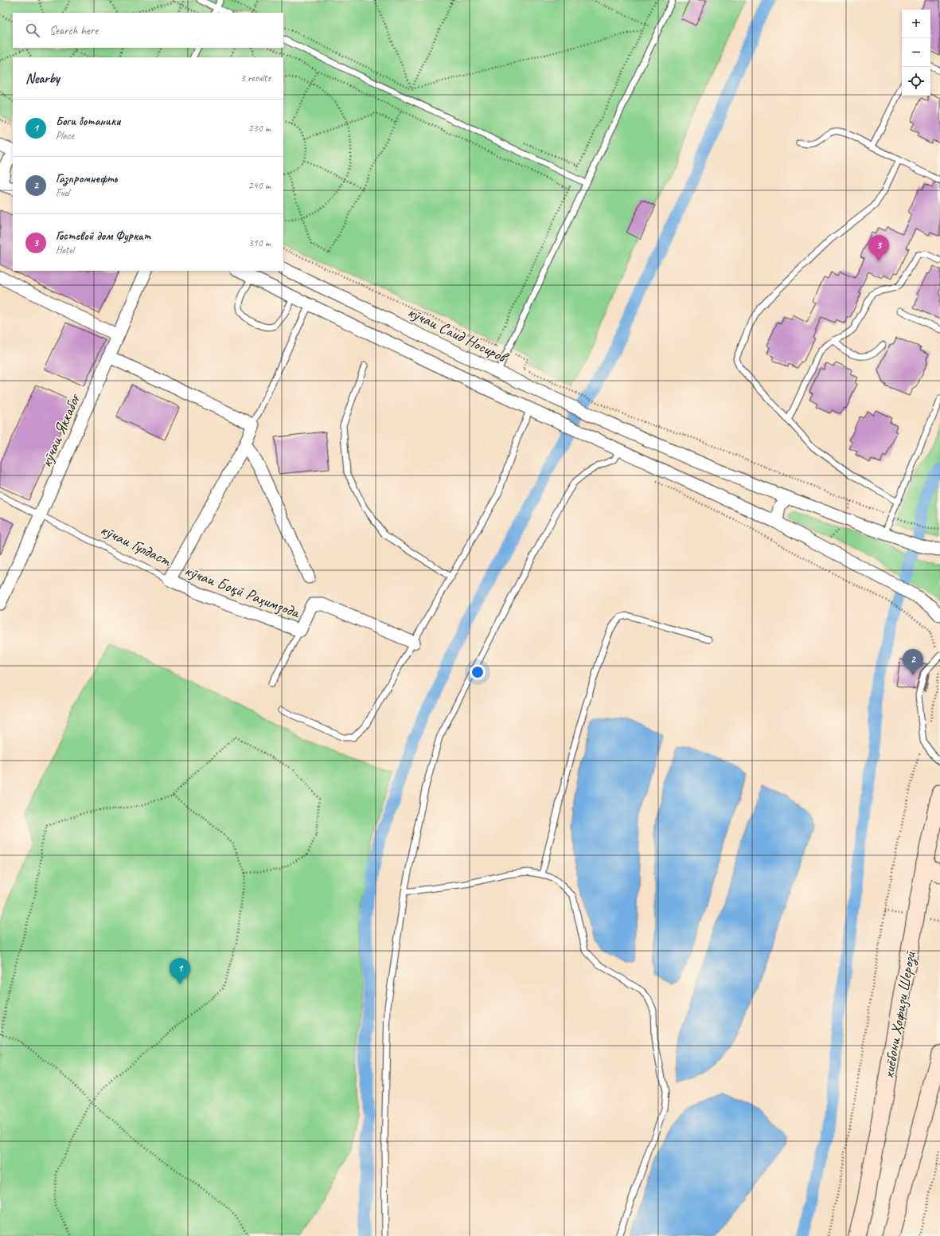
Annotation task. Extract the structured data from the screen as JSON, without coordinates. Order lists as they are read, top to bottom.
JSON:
{
  "streets": {
    "main road": ["хиёбони Ҳофизи Шерозӣ"],
    "street": [
      "кӯчаи Саид Носиров",
      "кӯчаи Яккабоғ",
      "кӯчаи Гулдаст",
      "кӯчаи Боқӣ Раҳимзода"
    ]
  },
  "crossings": [
    ["кӯчаи Яккабоғ", "кӯчаи Гулдаст"],
    ["кӯчаи Гулдаст", "кӯчаи Боқӣ Раҳимзода"]
  ],
  "page": {
    "map_buttons": ["+", "−"],
    "search": "Search here",
    "heading": ["Nearby", "3 results"],
    "list": [
      {
        "mark": "1",
        "name": "Боги ботаники",
        "note": "Place",
        "value": "230 m"
      },
      {
        "mark": "2",
        "name": "Газпромнефть",
        "note": "Fuel",
        "value": "240 m"
      },
      {
        "mark": "3",
        "name": "Гостевой дом Фуркат",
        "note": "Hotel",
        "value": "310 m"
      }
    ],
    "pins": ["3", "2", "1"]
  }
}
